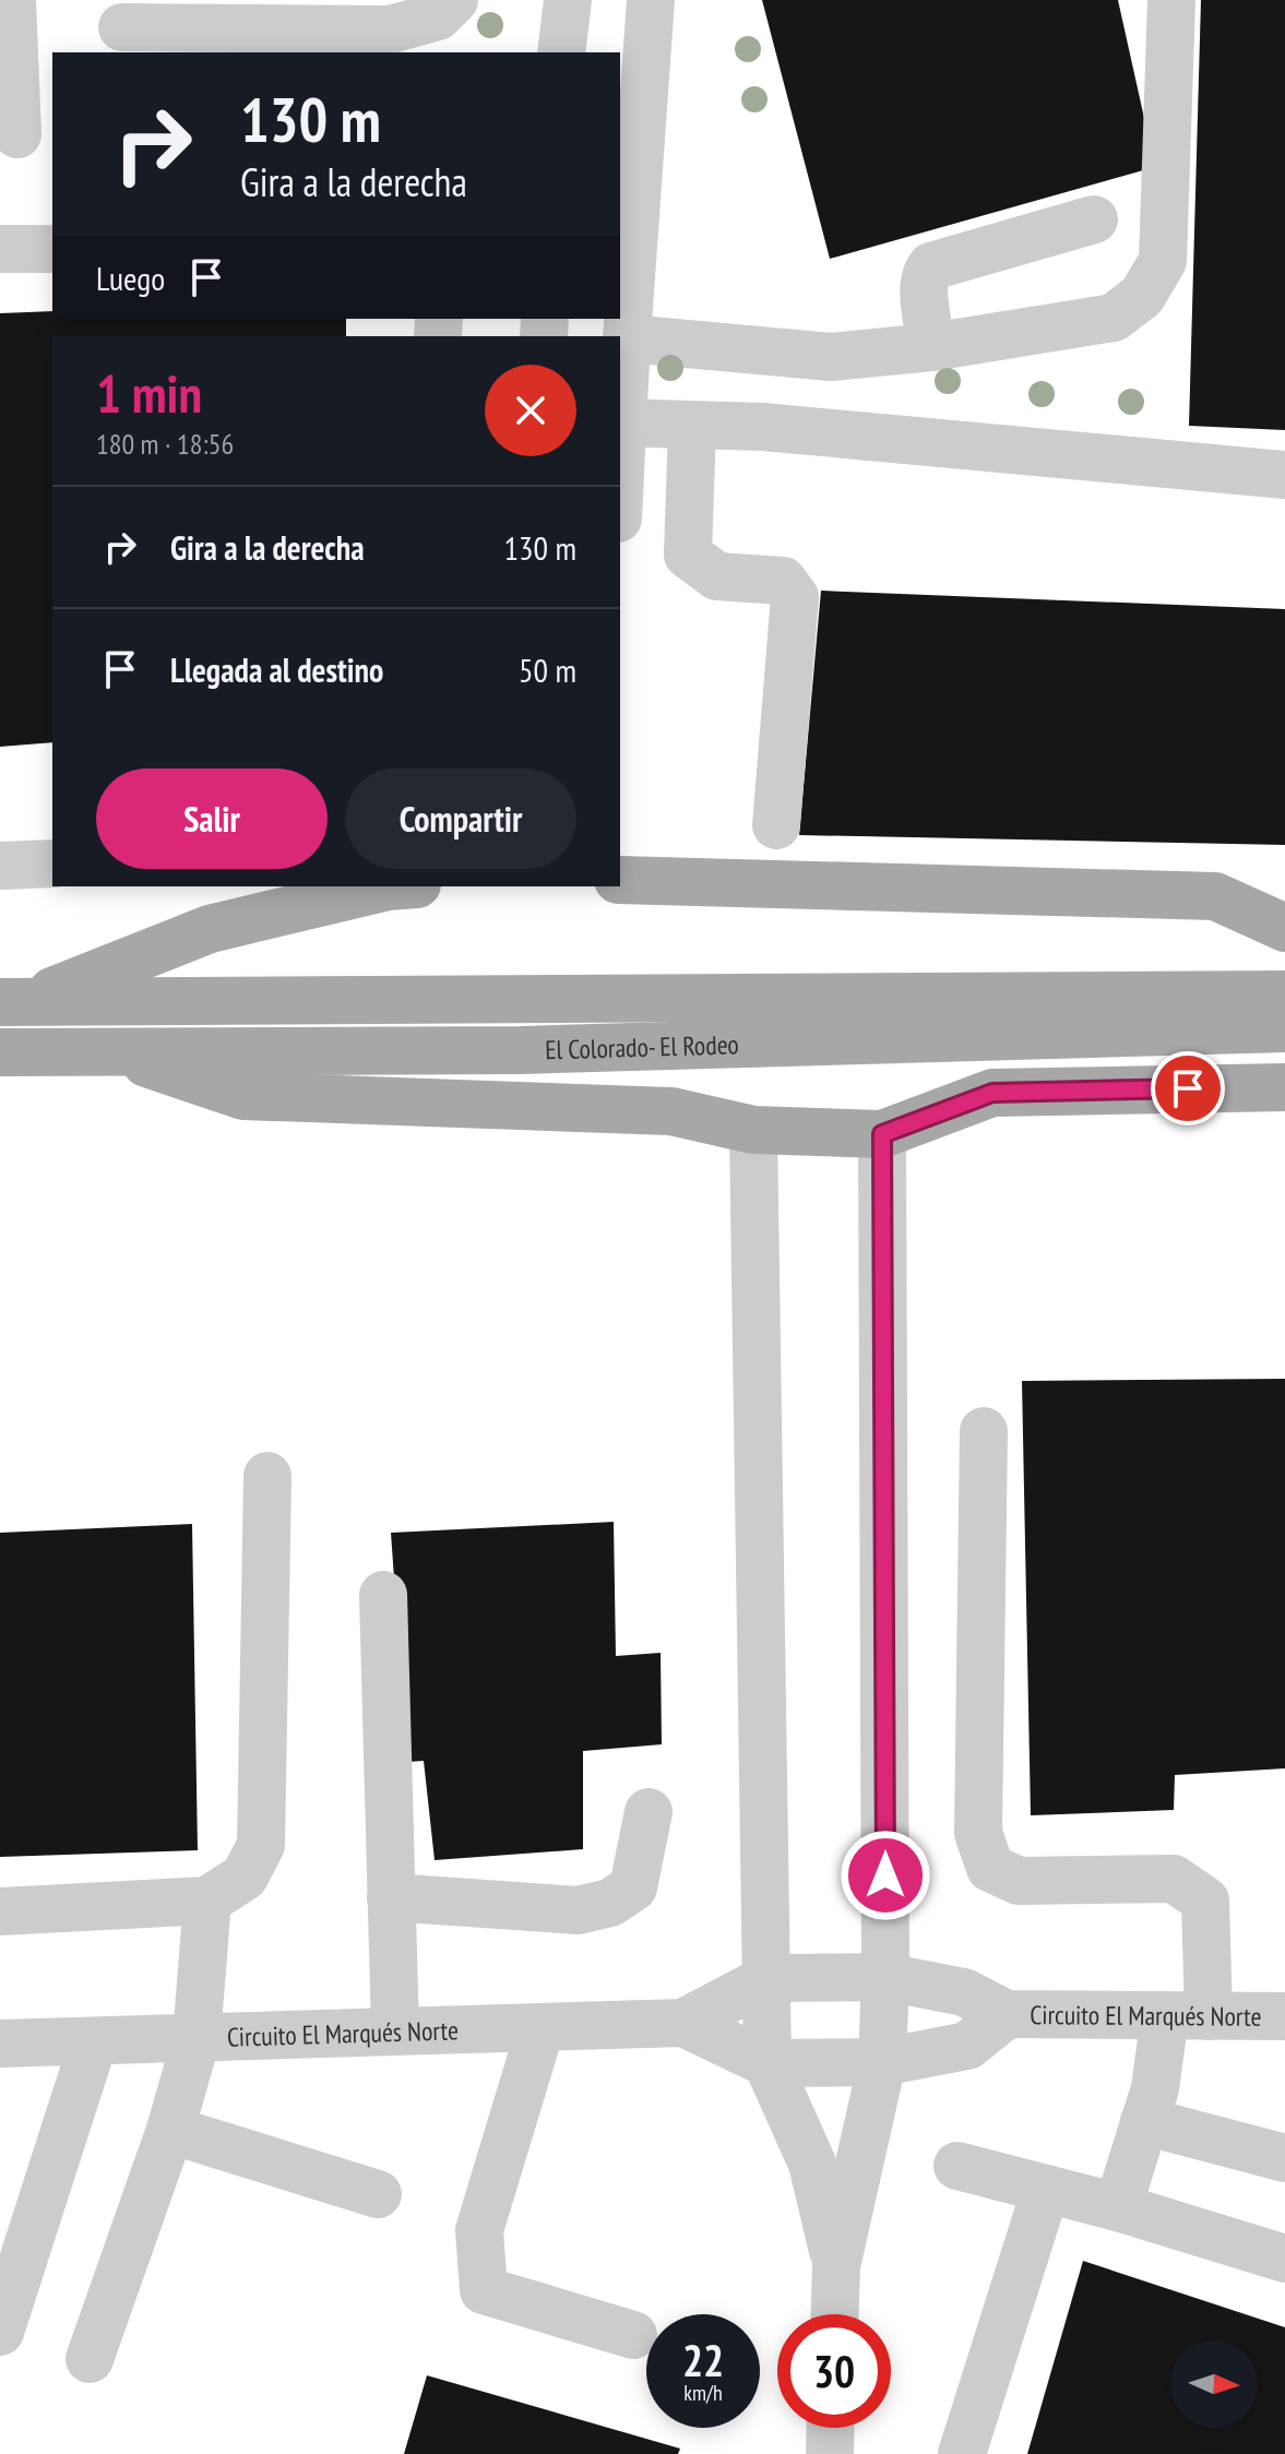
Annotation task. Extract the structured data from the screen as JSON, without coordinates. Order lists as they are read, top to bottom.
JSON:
{
  "streets": {
    "main road": ["El Colorado- El Rodeo"],
    "street": ["Circuito El Marqués Norte"]
  },
  "north": "right",
  "page": {
    "turn": ["130 m", "Gira a la derecha"],
    "then": "Luego",
    "heading": ["1 min", "180 m · 18:56"],
    "list": [
      {
        "name": "Gira a la derecha",
        "value": "130 m"
      },
      {
        "name": "Llegada al destino",
        "value": "50 m"
      }
    ],
    "buttons": ["Salir", "Compartir"],
    "speed": "22 km/h",
    "limit": "30"
  }
}
